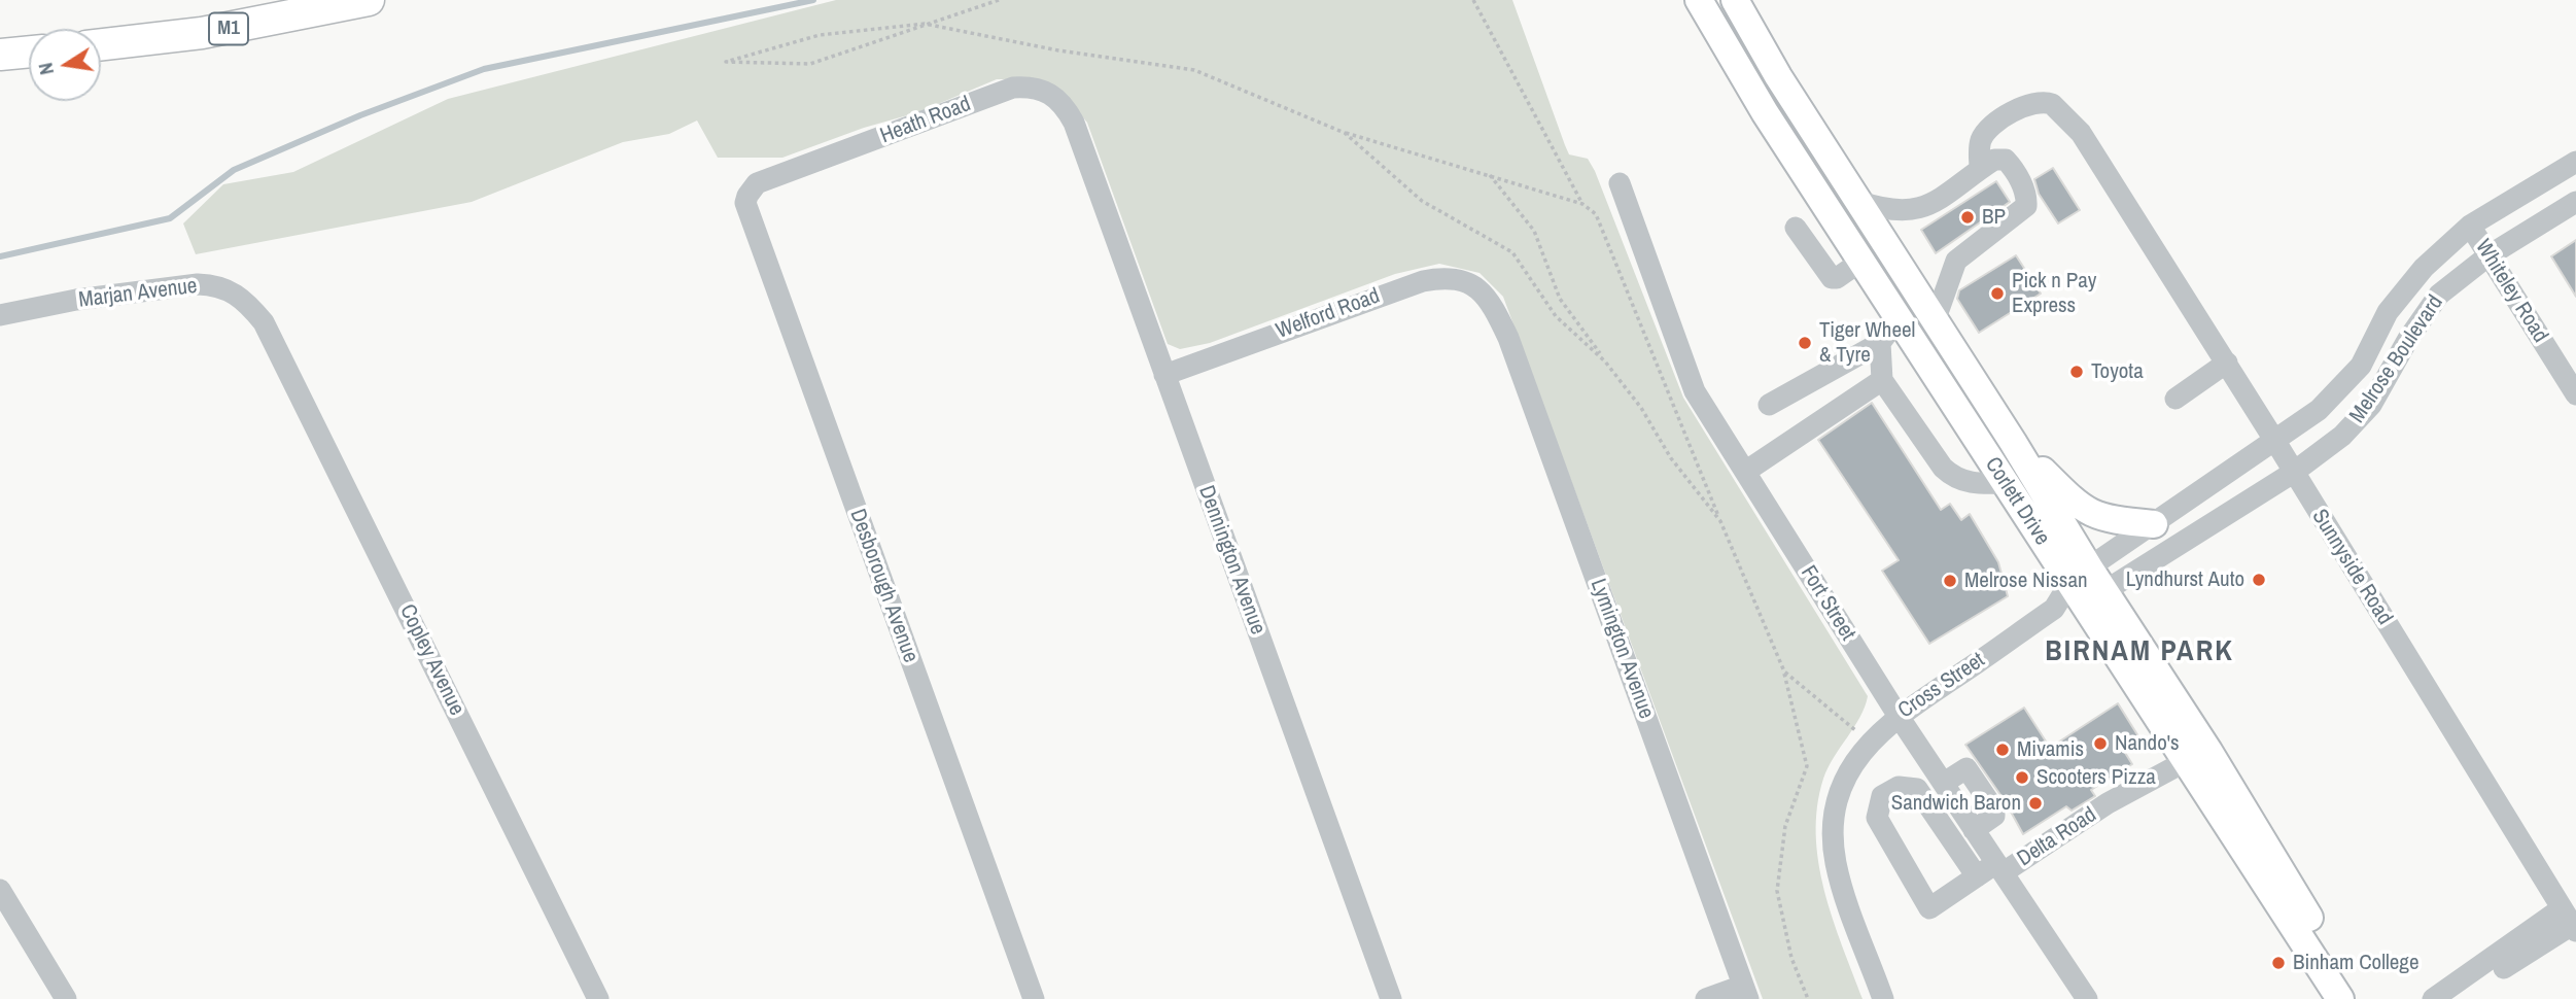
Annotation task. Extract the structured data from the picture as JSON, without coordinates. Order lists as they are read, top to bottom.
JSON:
{
  "streets": {
    "highway": ["M1"],
    "main road": ["Corlett Drive"],
    "street": [
      "Heath Road",
      "Whiteley Road",
      "Marjan Avenue",
      "Welford Road",
      "Melrose Boulevard",
      "Dennington Avenue",
      "Sunnyside Road",
      "Desborough Avenue",
      "Fort Street",
      "Lymington Avenue",
      "Copley Avenue",
      "Cross Street",
      "Delta Road"
    ]
  },
  "crossings": [
    ["Heath Road", "Dennington Avenue"],
    ["Heath Road", "Desborough Avenue"],
    ["Whiteley Road", "Melrose Boulevard"],
    ["Marjan Avenue", "Copley Avenue"],
    ["Welford Road", "Dennington Avenue"],
    ["Welford Road", "Lymington Avenue"],
    ["Melrose Boulevard", "Sunnyside Road"],
    ["Melrose Boulevard", "Cross Street"],
    ["Corlett Drive", "Cross Street"],
    ["Corlett Drive", "Delta Road"],
    ["Sunnyside Road", "Cross Street"],
    ["Fort Street", "Cross Street"],
    ["Fort Street", "Delta Road"]
  ],
  "districts": ["BIRNAM PARK"],
  "places": [
    "BP",
    "Pick n Pay Express",
    "Tiger Wheel & Tyre",
    "Toyota",
    "Lyndhurst Auto",
    "Melrose Nissan",
    "Nando's",
    "Mivamis",
    "Scooters Pizza",
    "Sandwich Baron",
    "Binham College"
  ],
  "north": "left"
}
